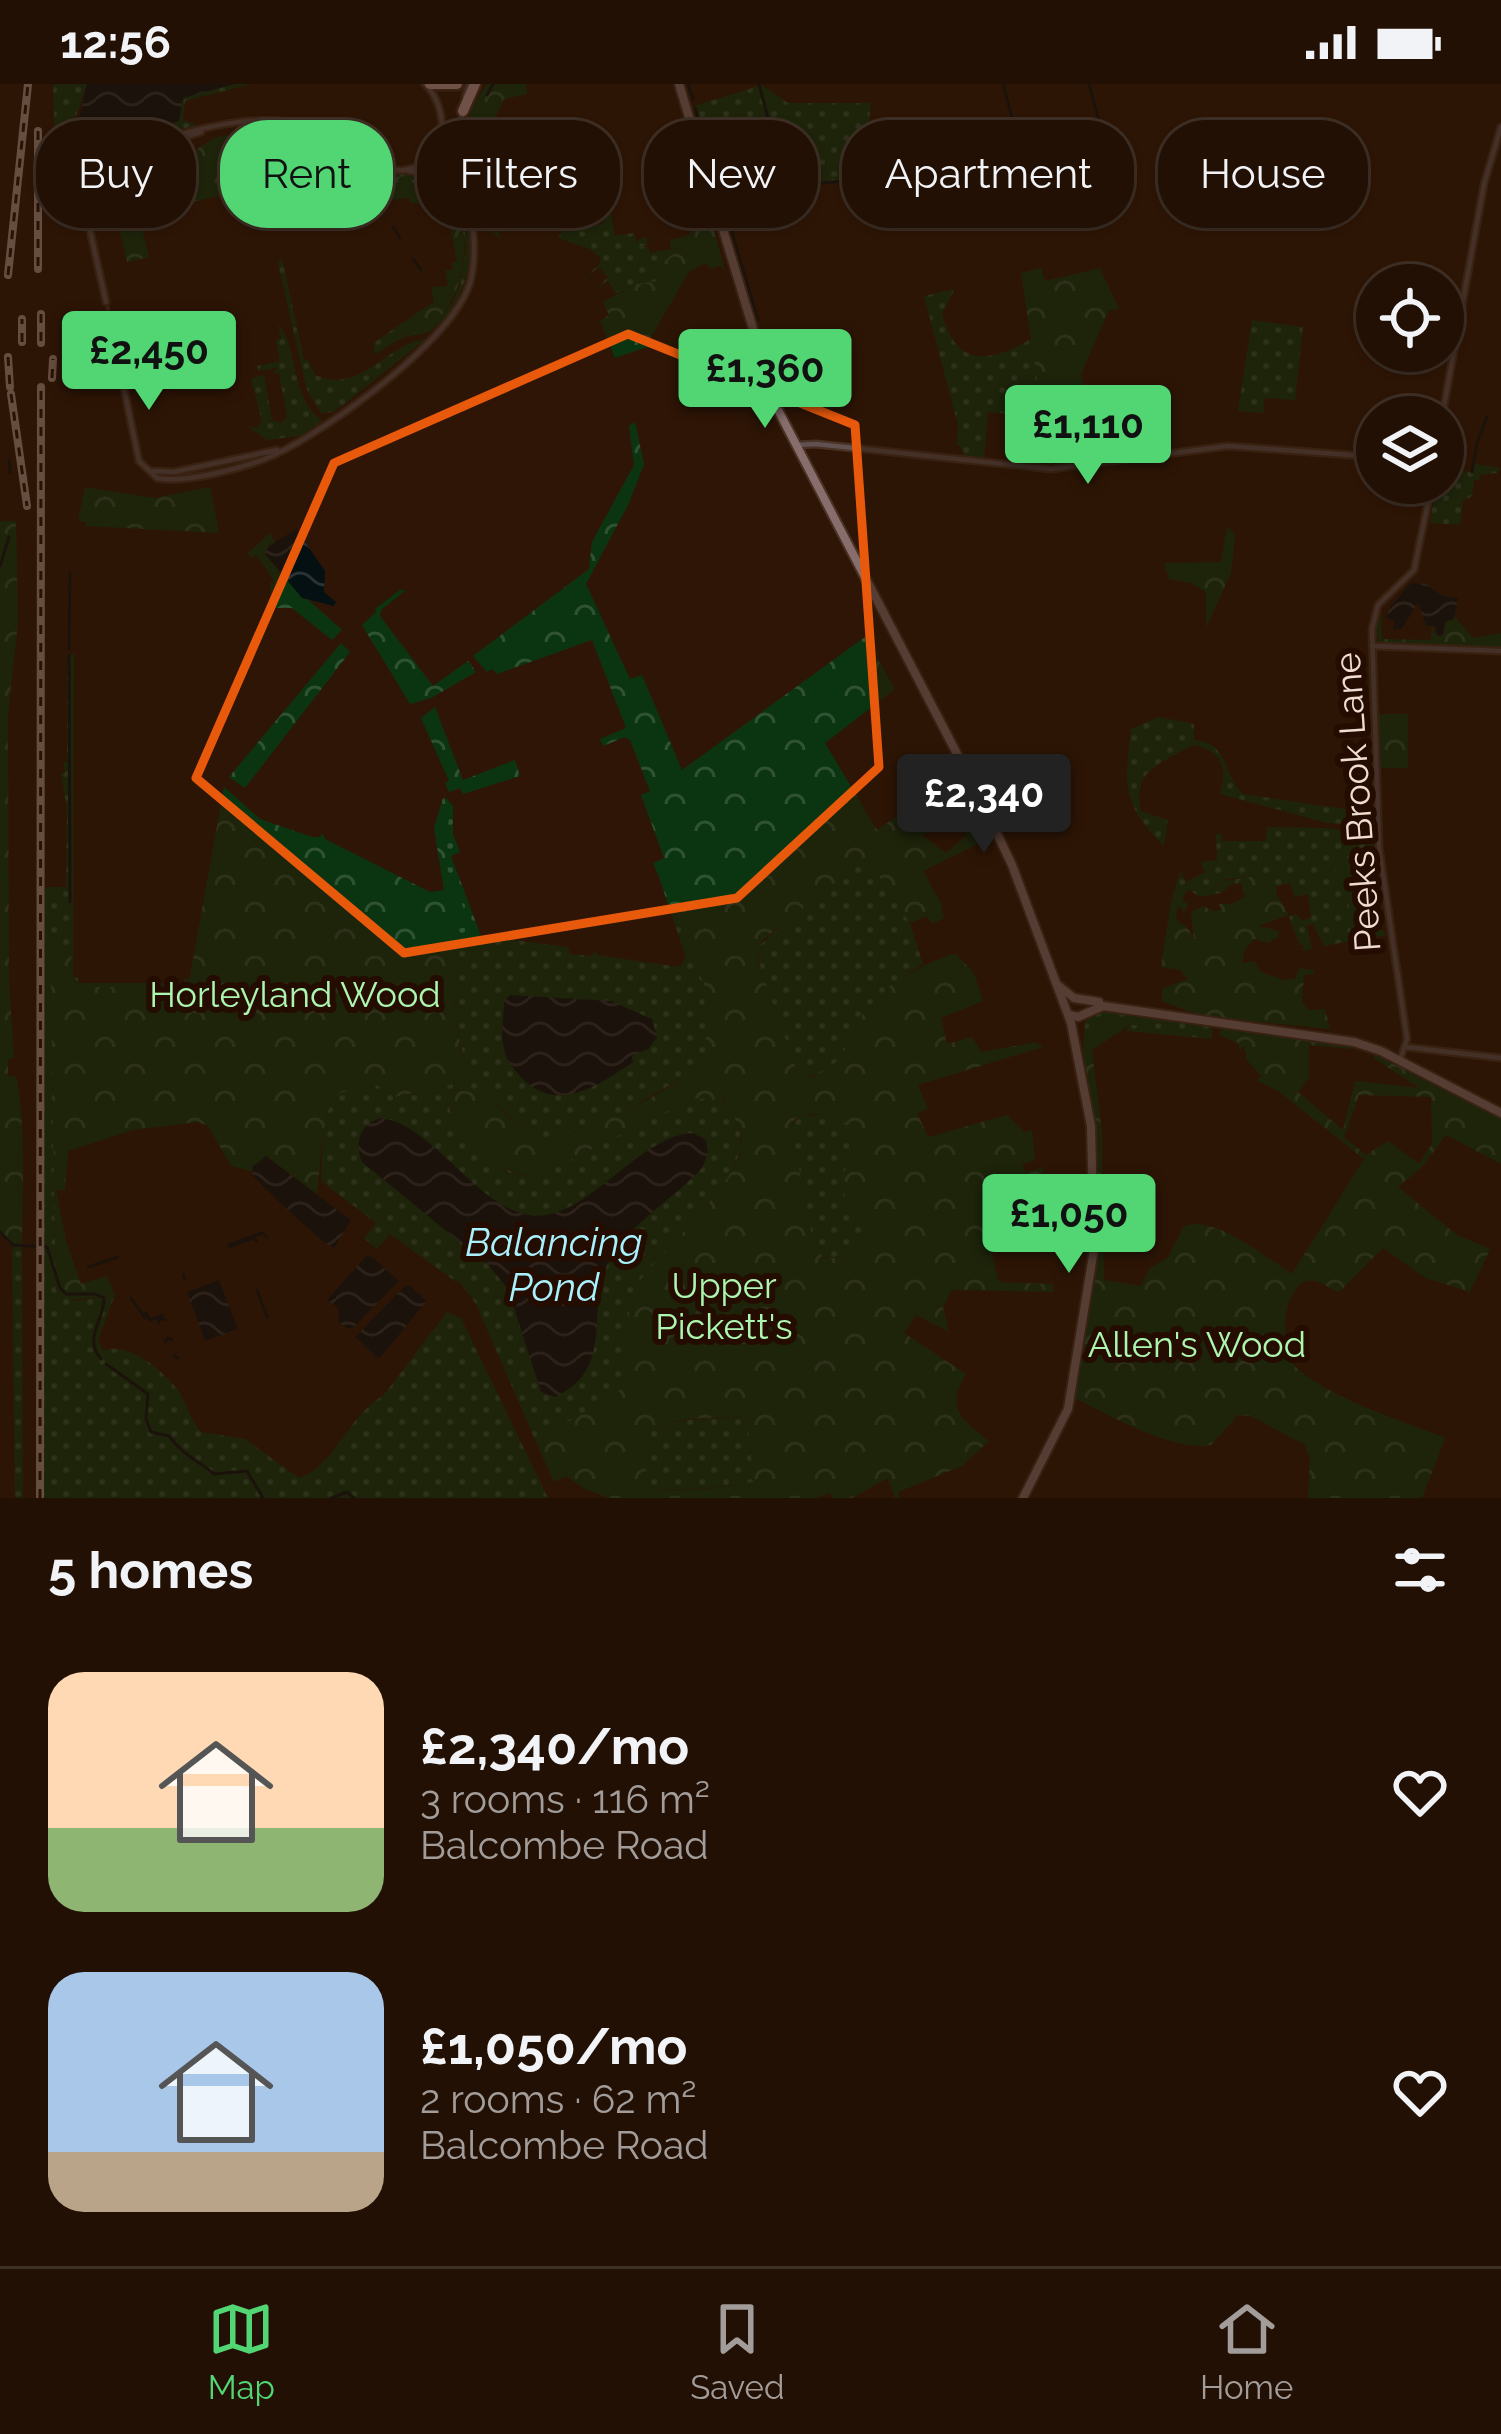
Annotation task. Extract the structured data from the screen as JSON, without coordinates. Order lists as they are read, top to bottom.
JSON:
{
  "streets": {
    "street": ["Peeks Brook Lane"]
  },
  "water": ["Balancing Pond"],
  "parks": ["Horleyland Wood", "Upper Pickett's", "Allen's Wood"],
  "page": {
    "status": "12:56",
    "chip": [
      "Buy",
      "Rent",
      "Filters",
      "New",
      "Apartment",
      "House"
    ],
    "price": [
      "£2,450",
      "£1,360",
      "£1,110",
      "£2,340",
      "£1,050"
    ],
    "heading": "5 homes",
    "list": [
      {
        "name": "£2,340/mo",
        "note": "3 rooms · 116 m² · Balcombe Road"
      },
      {
        "name": "£1,050/mo",
        "note": "2 rooms · 62 m² · Balcombe Road"
      }
    ],
    "tabs": ["Map", "Saved", "Home"]
  }
}
